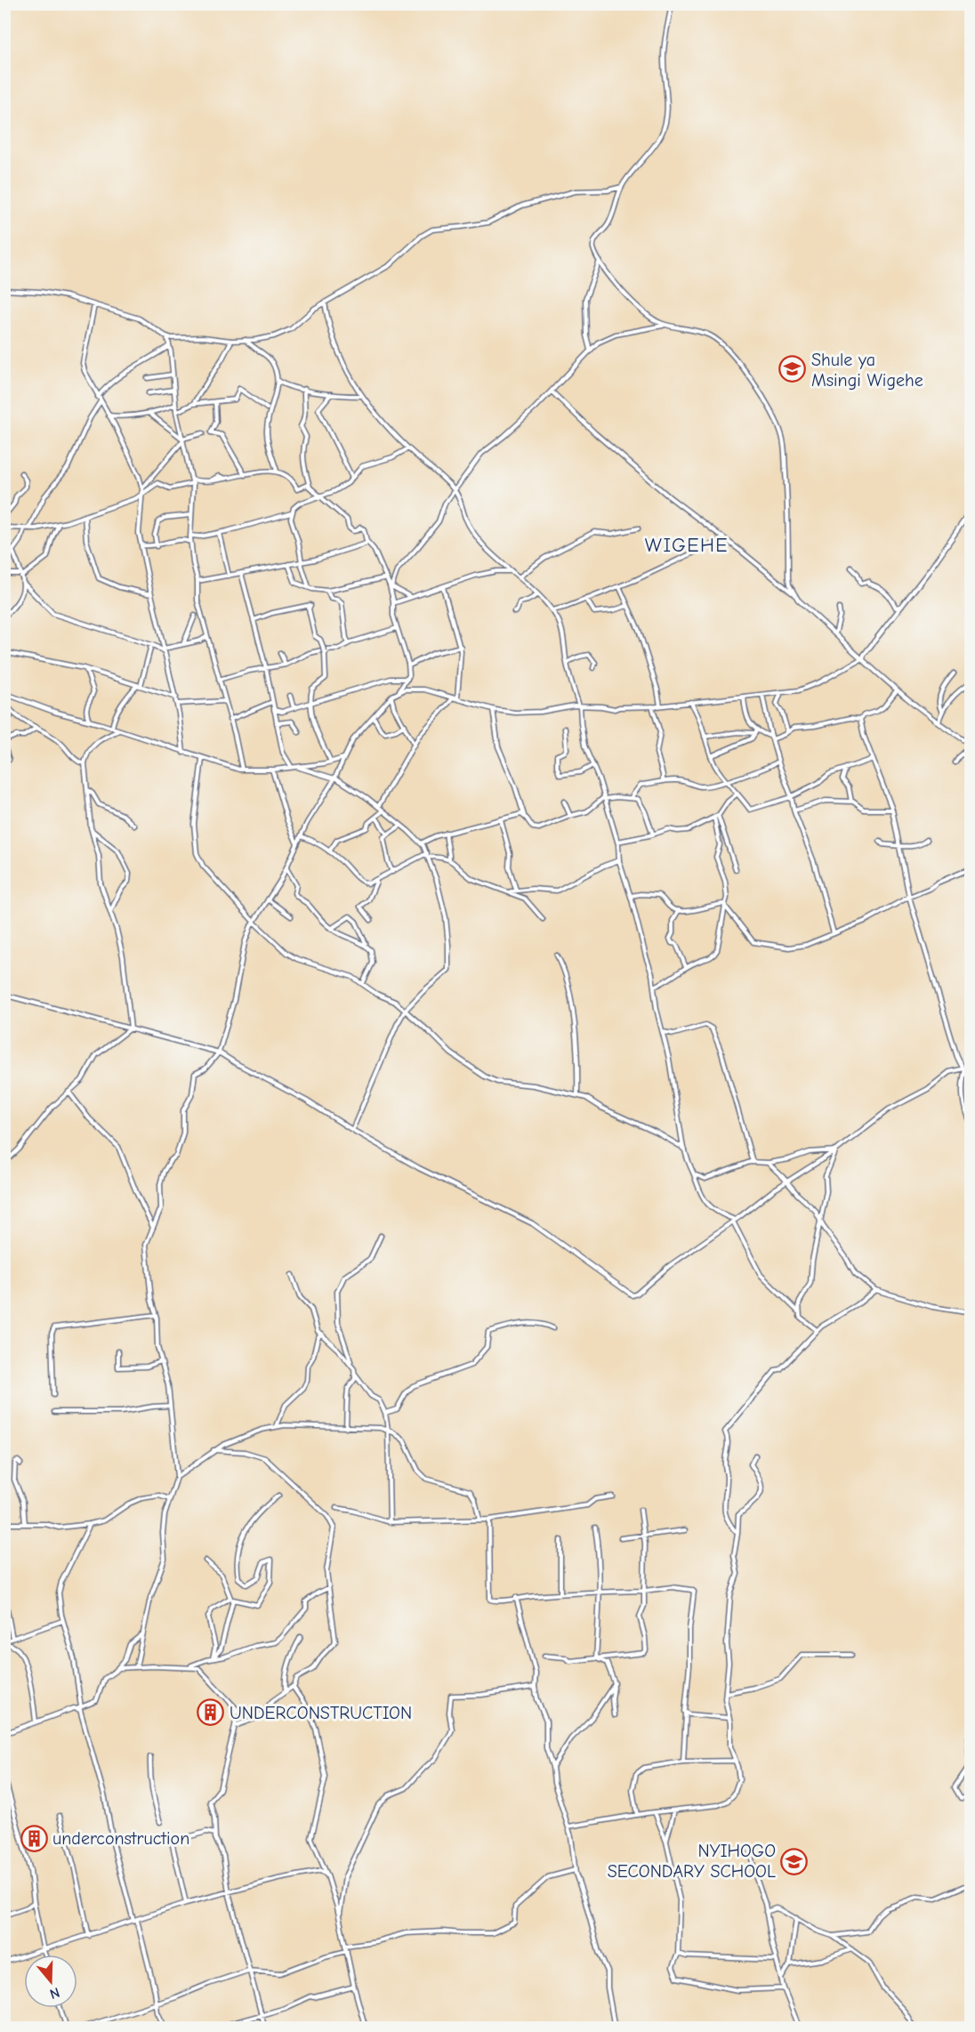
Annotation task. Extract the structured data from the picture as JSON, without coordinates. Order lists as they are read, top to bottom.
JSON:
{
  "districts": ["WIGEHE"],
  "places": {
    "school or university": ["Shule ya Msingi Wigehe", "NYIHOGO SECONDARY SCHOOL"],
    "building": ["UNDERCONSTRUCTION", "underconstruction"]
  },
  "north": "bottom"
}
